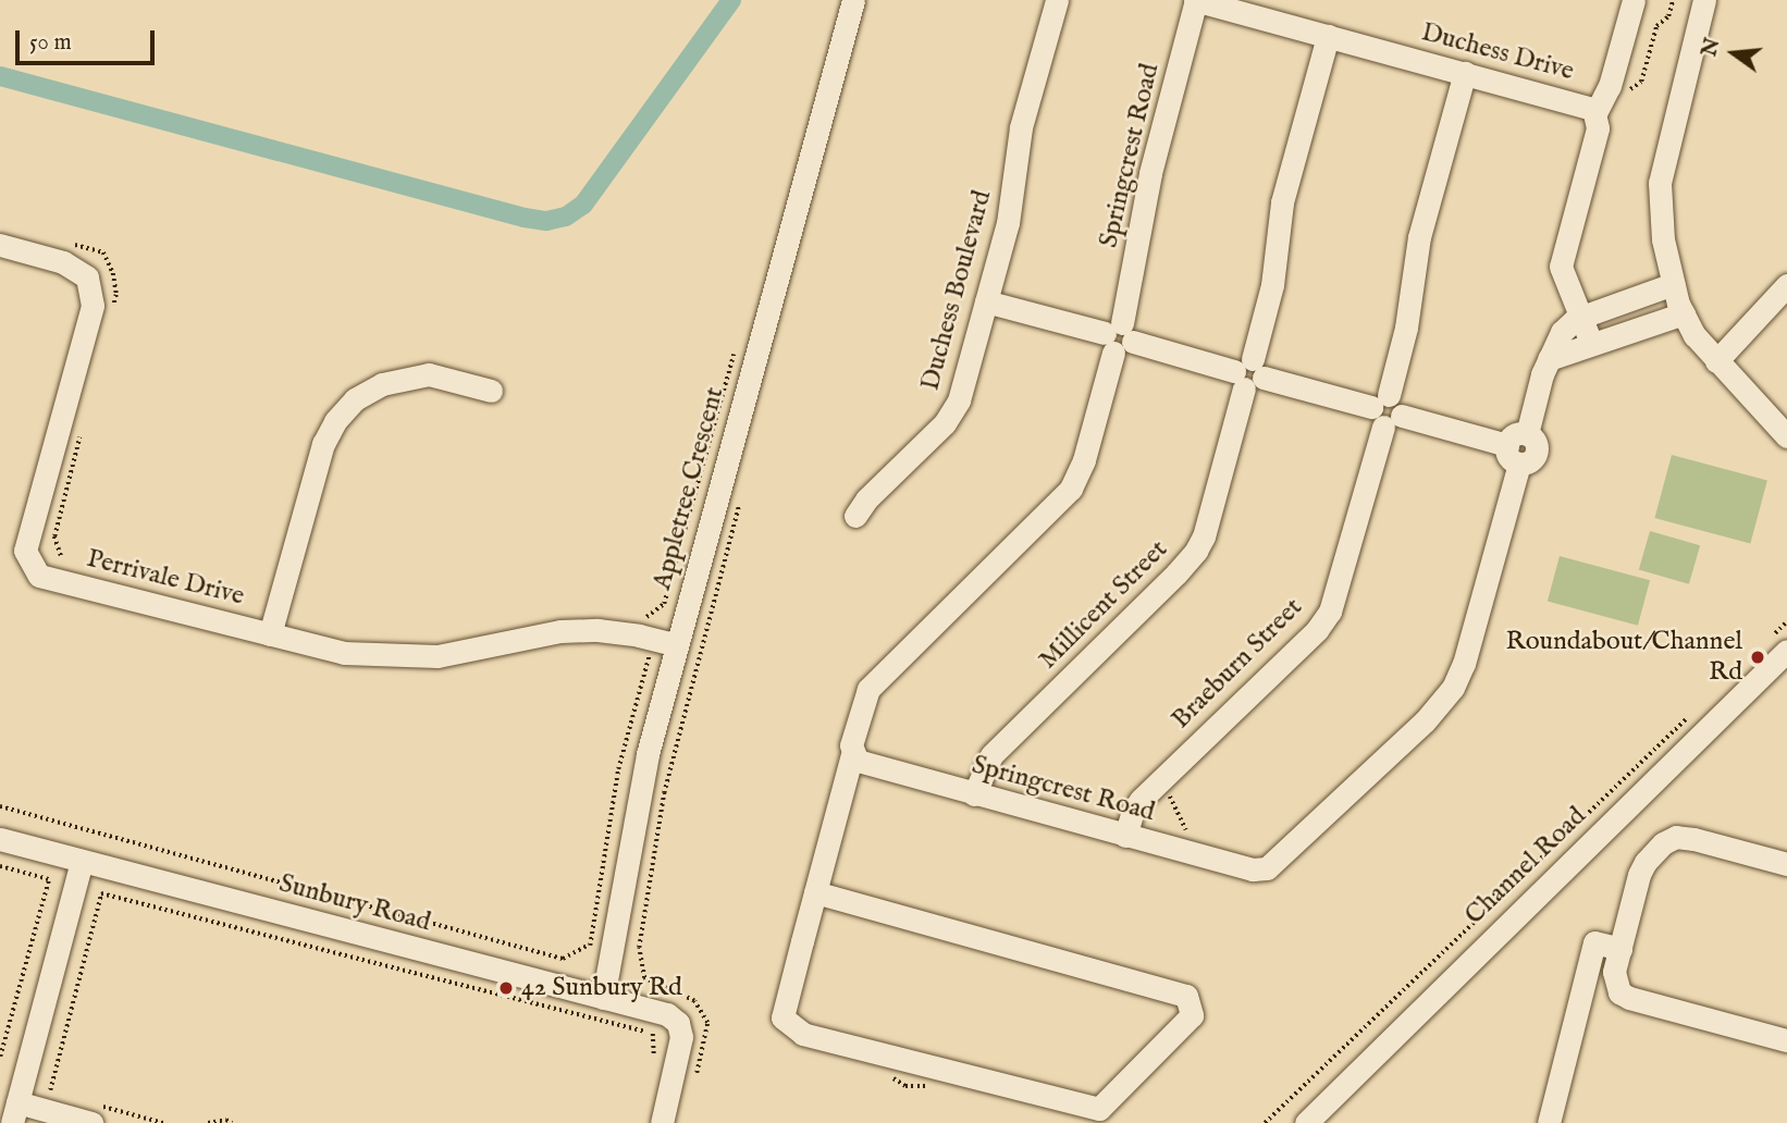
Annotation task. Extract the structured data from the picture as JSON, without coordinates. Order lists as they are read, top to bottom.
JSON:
{
  "streets": {
    "street": [
      "Duchess Drive",
      "Springcrest Road",
      "Duchess Boulevard",
      "Appletree Crescent",
      "Perrivale Drive",
      "Millicent Street",
      "Braeburn Street",
      "Channel Road",
      "Sunbury Road"
    ]
  },
  "crossings": [
    ["Duchess Drive", "Springcrest Road"],
    ["Duchess Drive", "Millicent Street"],
    ["Duchess Drive", "Braeburn Street"],
    ["Springcrest Road", "Millicent Street"],
    ["Springcrest Road", "Braeburn Street"],
    ["Appletree Crescent", "Perrivale Drive"],
    ["Appletree Crescent", "Sunbury Road"]
  ],
  "places": ["Roundabout/Channel Rd", "42 Sunbury Rd"],
  "scale_bar": "50 m",
  "north": "left"
}
